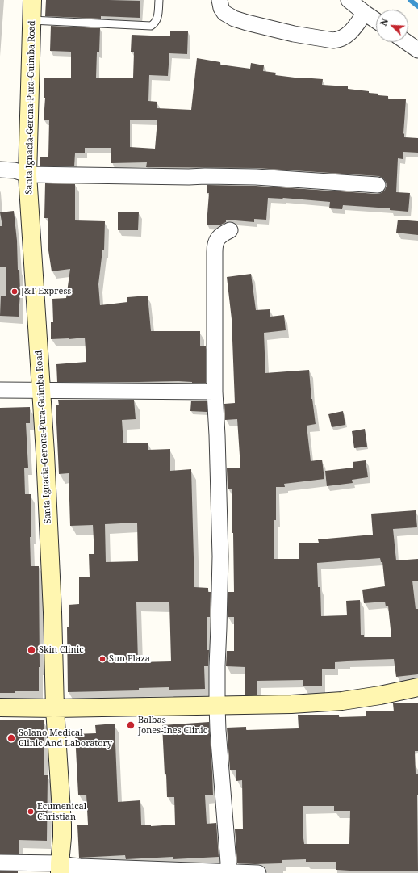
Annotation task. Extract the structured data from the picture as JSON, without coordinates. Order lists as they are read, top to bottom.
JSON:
{
  "streets": {
    "main road": ["Santa Ignacia-Gerona-Pura-Guimba Road"]
  },
  "places": [
    "J&T Express",
    "Skin Clinic",
    "Sun Plaza",
    "Balbas Jones-Ines Clinic",
    "Solano Medical Clinic And Laboratory",
    "Ecumenical Christian"
  ],
  "north": "top left"
}
